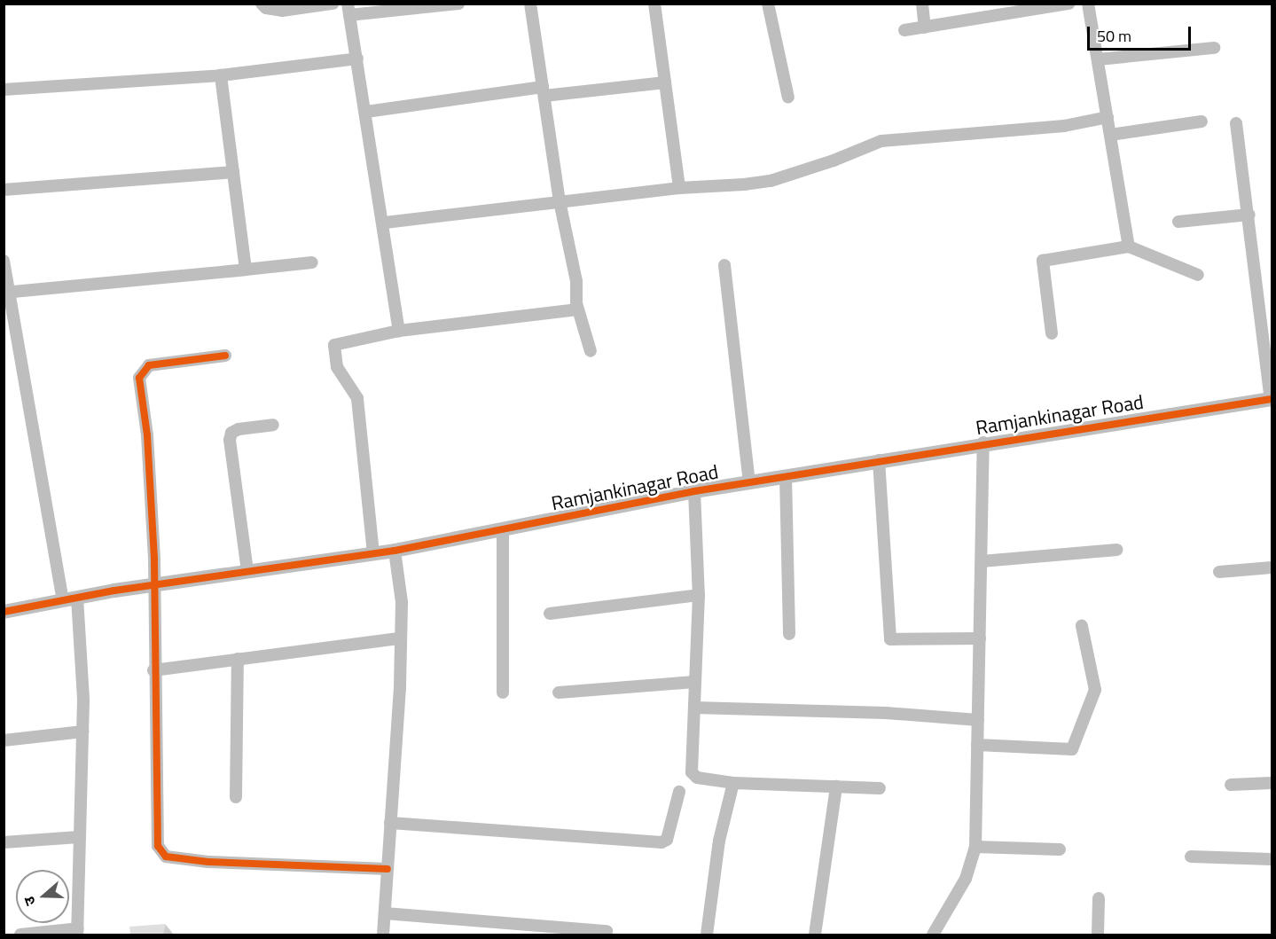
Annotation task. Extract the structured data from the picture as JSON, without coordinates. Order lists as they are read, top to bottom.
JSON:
{
  "streets": {
    "street": ["Ramjankinagar Road"]
  },
  "scale_bar": "50 m",
  "north": "left"
}
